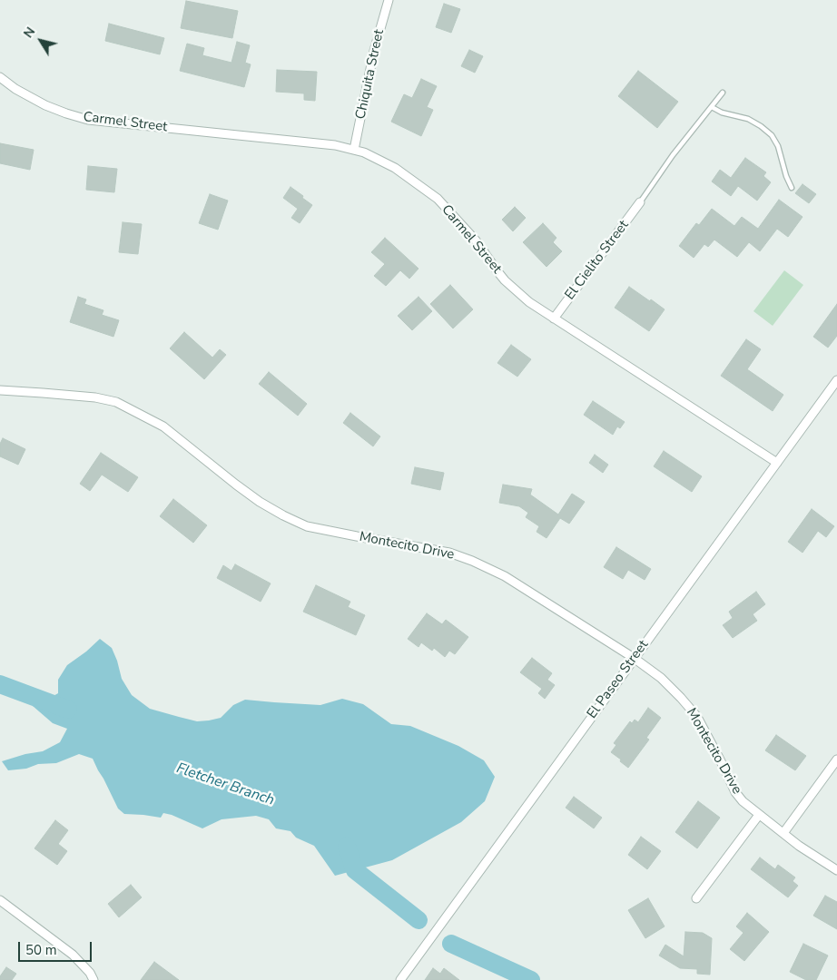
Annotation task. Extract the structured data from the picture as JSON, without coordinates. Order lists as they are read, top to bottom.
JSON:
{
  "streets": {
    "street": [
      "Chiquita Street",
      "Carmel Street",
      "El Cielito Street",
      "Montecito Drive",
      "El Paseo Street"
    ]
  },
  "crossings": [
    ["Chiquita Street", "Carmel Street"],
    ["Carmel Street", "El Cielito Street"],
    ["Carmel Street", "El Paseo Street"],
    ["Montecito Drive", "El Paseo Street"]
  ],
  "water": ["Fletcher Branch"],
  "scale_bar": "50 m",
  "north": "top left"
}
